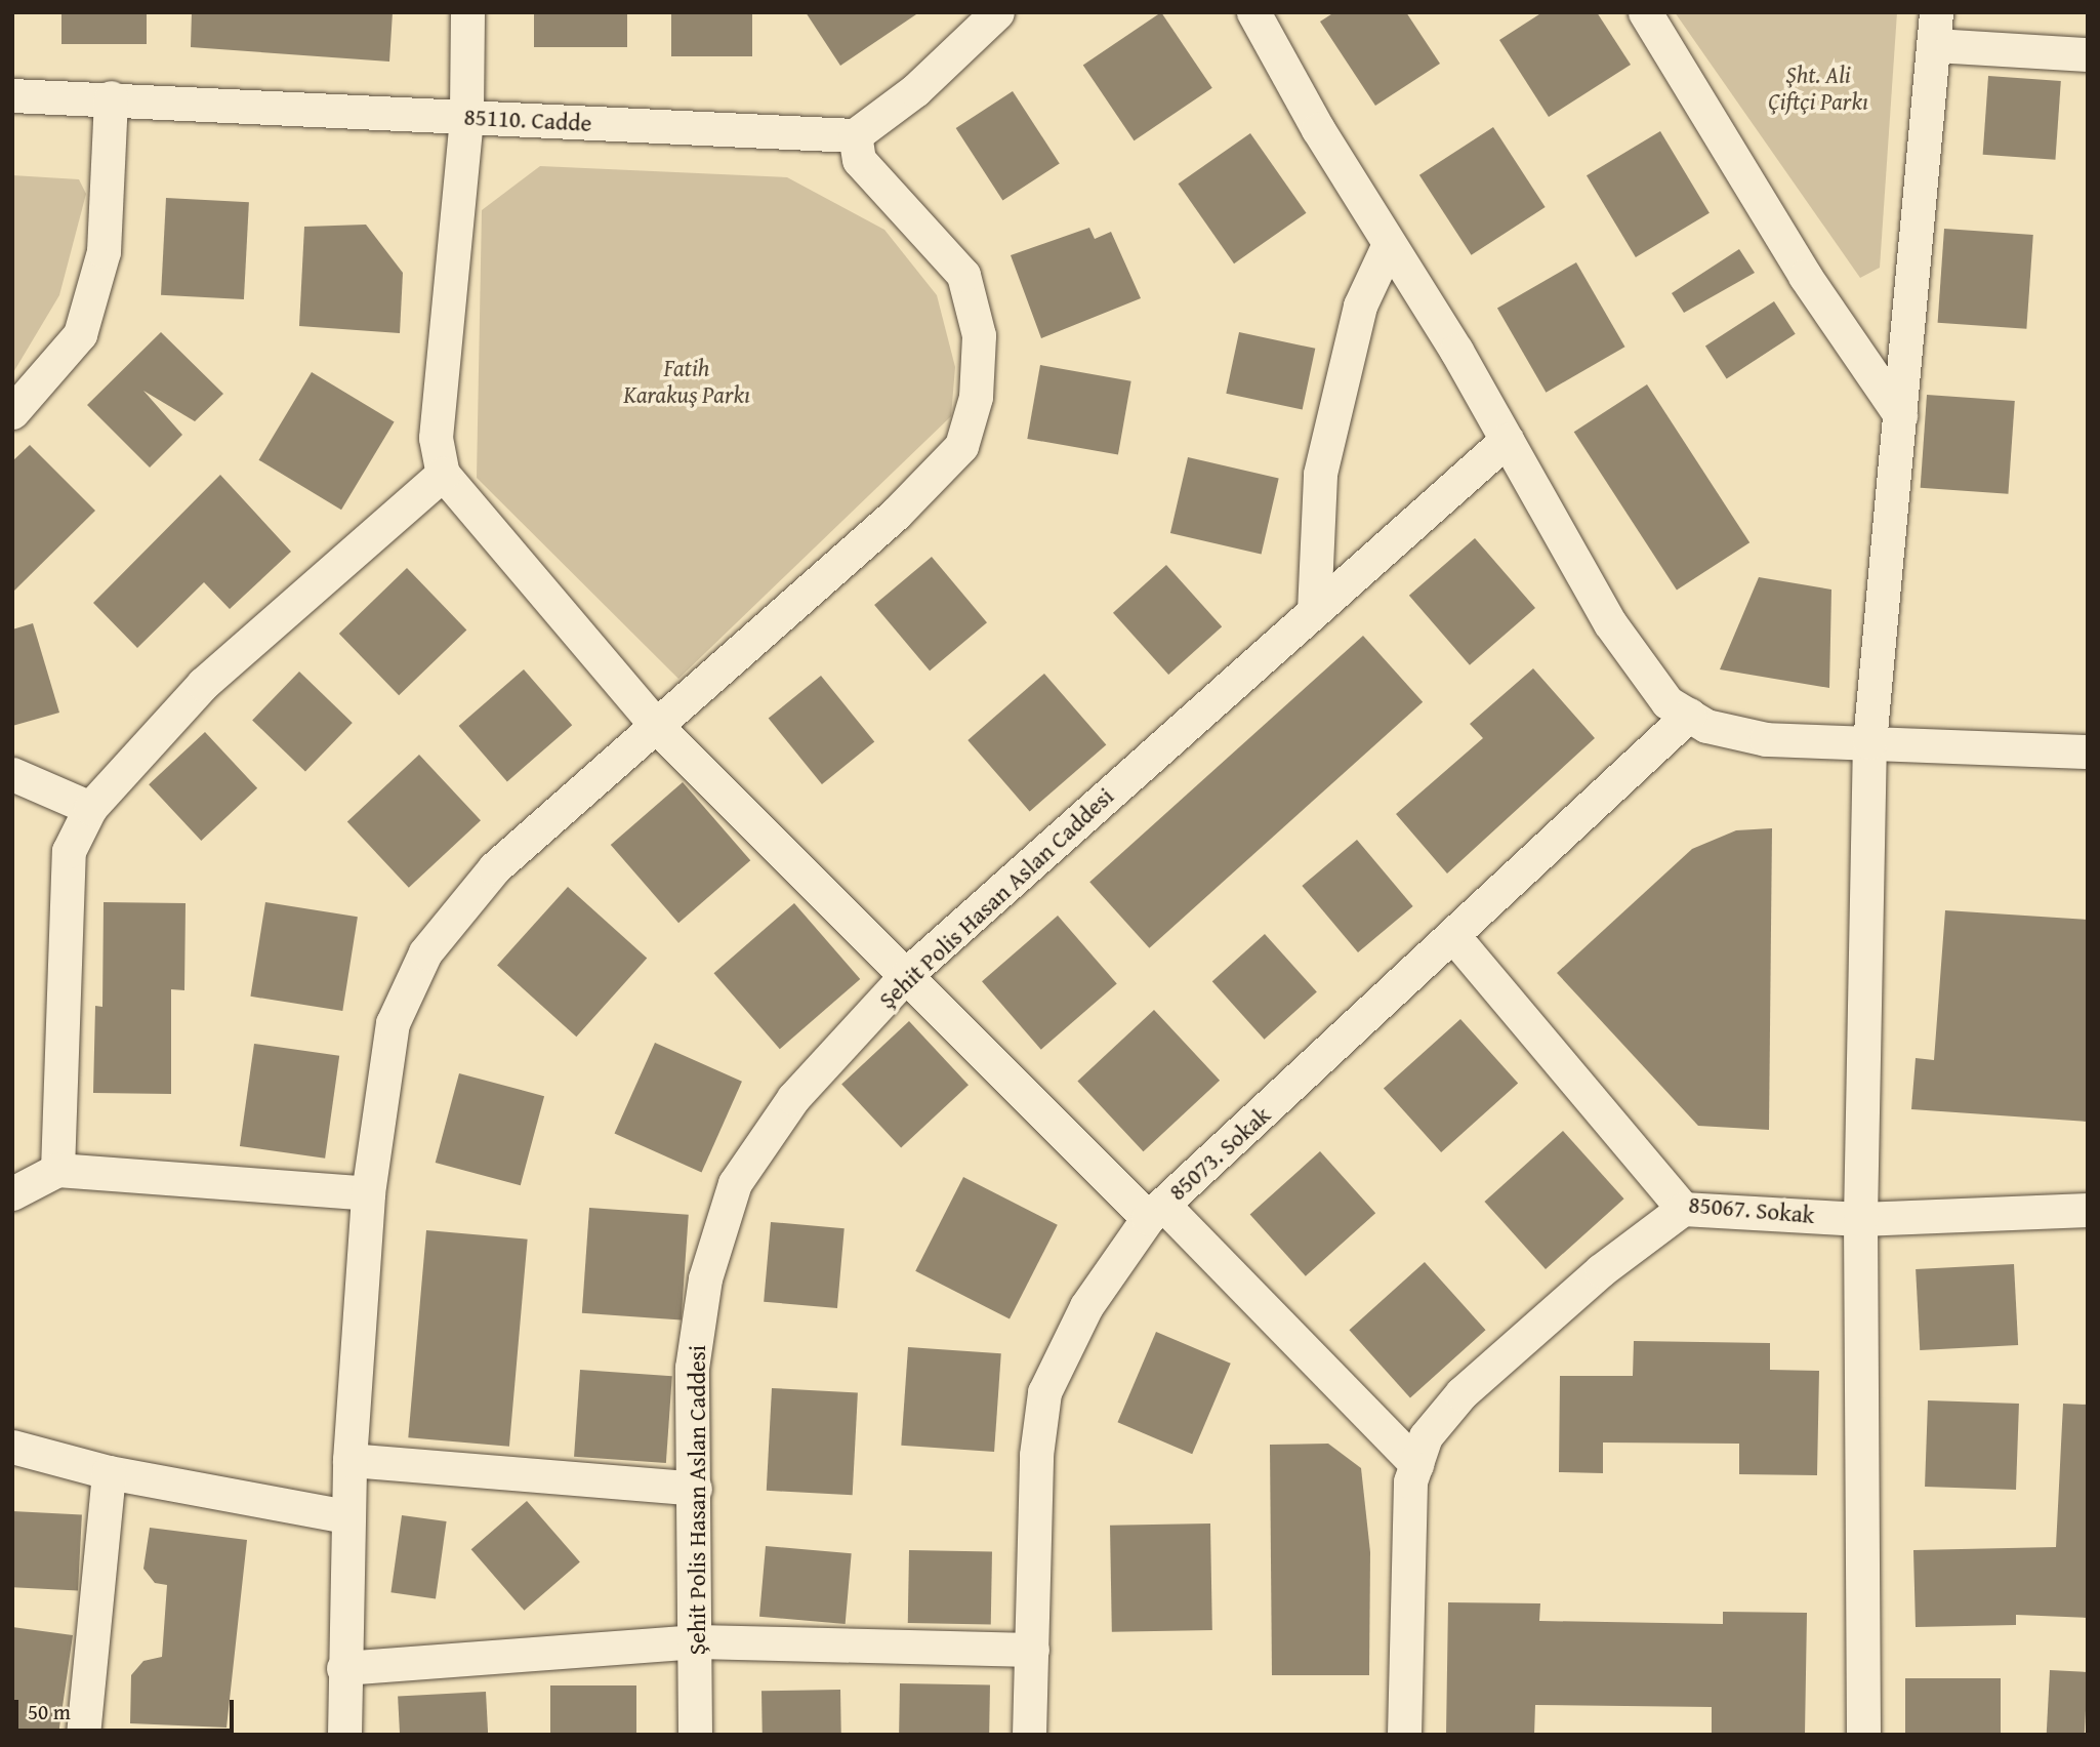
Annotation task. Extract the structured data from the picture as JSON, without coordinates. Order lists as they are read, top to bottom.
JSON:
{
  "streets": {
    "street": [
      "85110. Cadde",
      "Şehit Polis Hasan Aslan Caddesi",
      "85073. Sokak",
      "85067. Sokak"
    ]
  },
  "crossings": [
    ["85073. Sokak", "85067. Sokak"]
  ],
  "parks": ["Şht. Ali Çiftçi Parkı", "Fatih Karakuş Parkı"],
  "scale_bar": "50 m"
}
